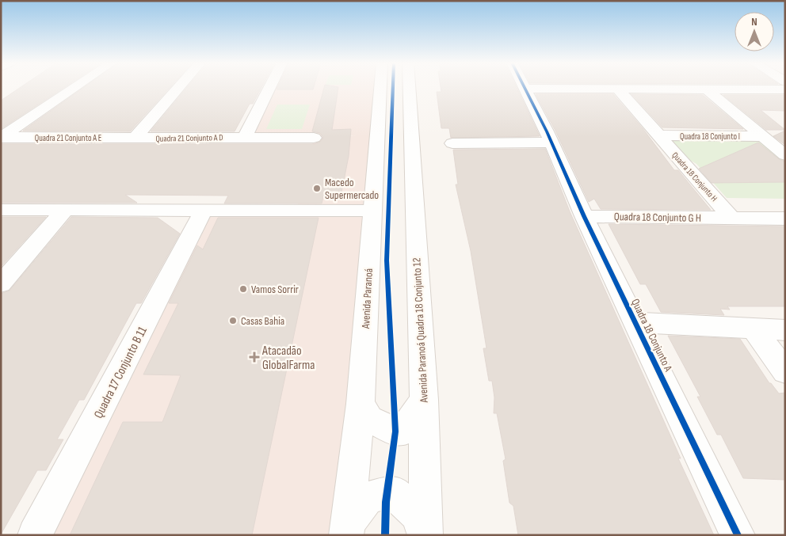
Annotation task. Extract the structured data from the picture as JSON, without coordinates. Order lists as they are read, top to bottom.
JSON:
{
  "streets": {
    "street": [
      "Quadra 18 Conjunto I",
      "Quadra 21 Conjunto A E",
      "Quadra 21 Conjunto A D",
      "Quadra 18 Conjunto H",
      "Quadra 18 Conjunto G H",
      "Avenida Paranoá",
      "Avenida Paranoá Quadra 18 Conjunto 12",
      "Quadra 18 Conjunto A",
      "Quadra 17 Conjunto B 11"
    ]
  },
  "crossings": [
    ["Quadra 18 Conjunto I", "Quadra 18 Conjunto H"],
    ["Quadra 21 Conjunto A E", "Quadra 21 Conjunto A D"],
    ["Quadra 18 Conjunto H", "Quadra 18 Conjunto G H"],
    ["Quadra 18 Conjunto G H", "Quadra 18 Conjunto A"]
  ],
  "places": {
    "other": ["Macedo Supermercado", "Vamos Sorrir", "Casas Bahia"],
    "health": ["Atacadão GlobalFarma"]
  },
  "north": "top"
}
